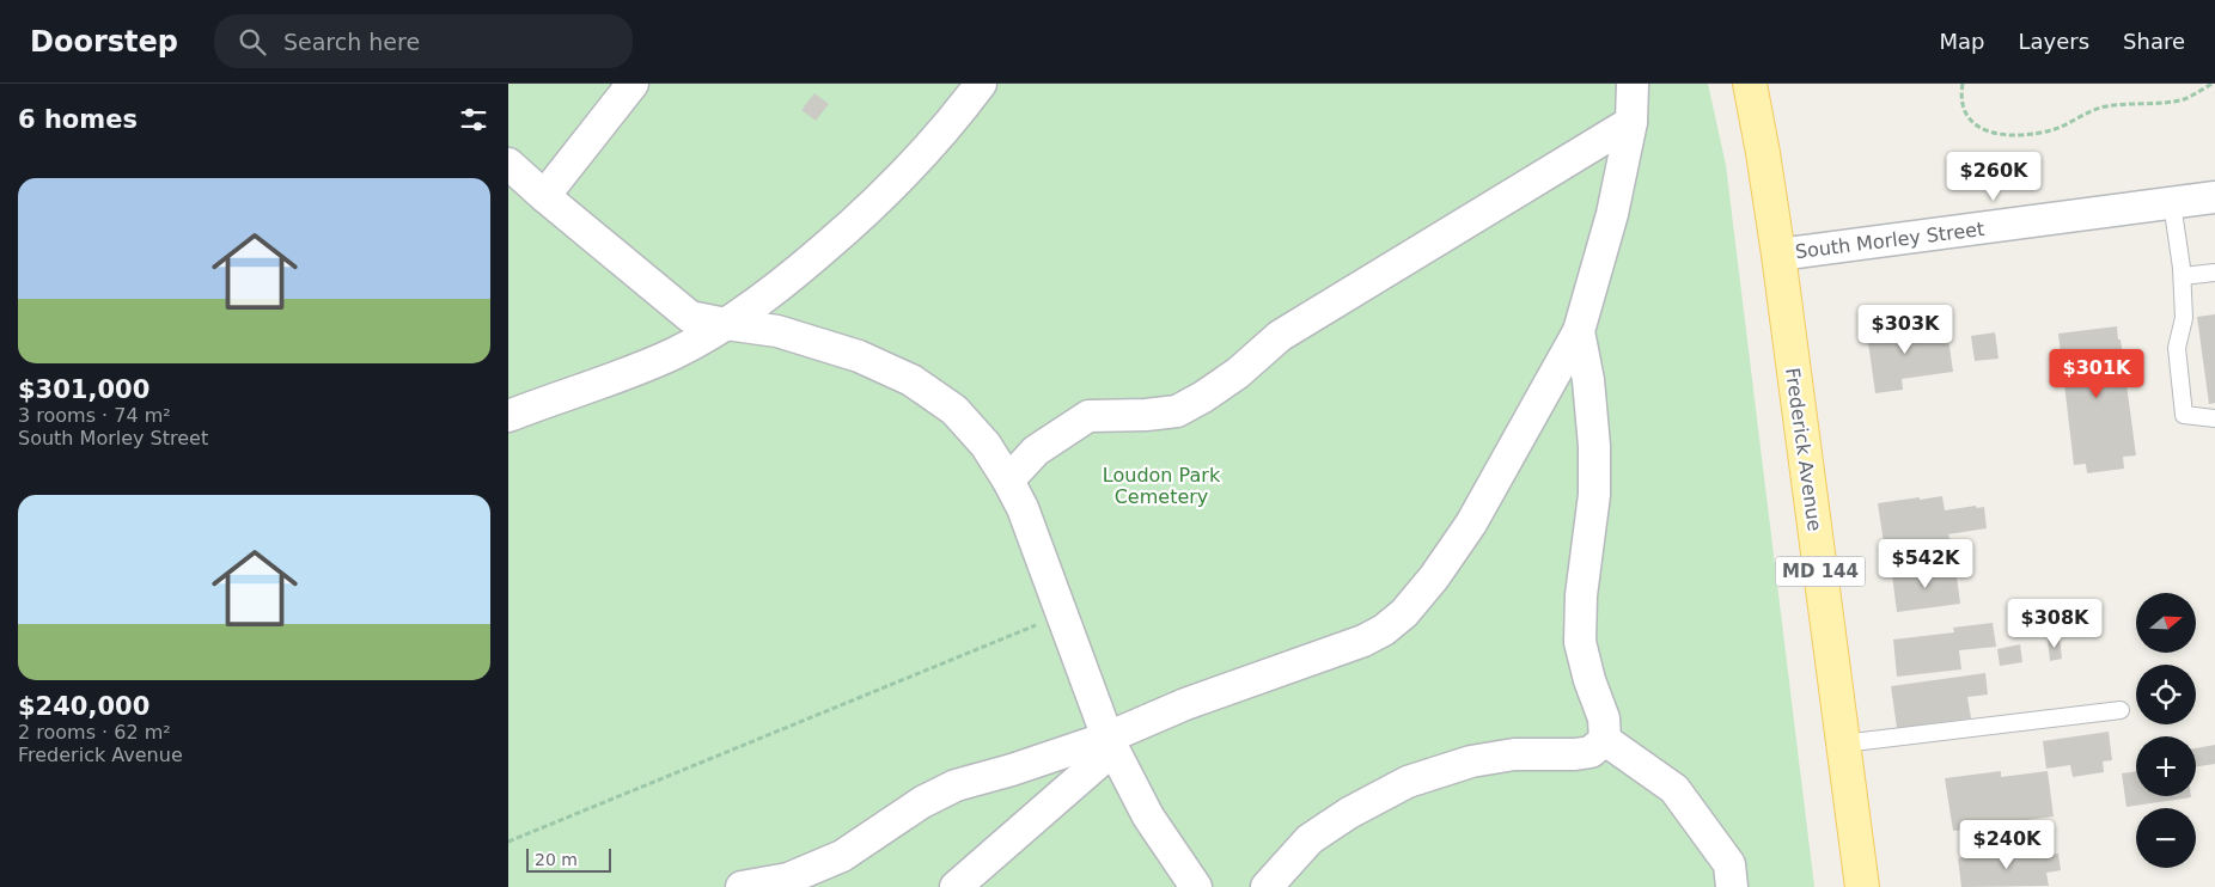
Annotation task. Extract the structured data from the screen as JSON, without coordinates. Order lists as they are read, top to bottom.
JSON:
{
  "streets": {
    "main road": ["Frederick Avenue", "MD 144"],
    "street": ["South Morley Street"]
  },
  "crossings": [
    ["South Morley Street", "Frederick Avenue"]
  ],
  "parks": ["Loudon Park Cemetery"],
  "scale_bar": "20 m",
  "north": "right",
  "page": {
    "header": "Doorstep",
    "search": "Search here",
    "nav": ["Map", "Layers", "Share"],
    "heading": "6 homes",
    "price": [
      "$260K",
      "$303K",
      "$301K",
      "$542K",
      "$308K",
      "$240K"
    ],
    "list": [
      {
        "name": "$301,000",
        "note": "3 rooms · 74 m² · South Morley Street"
      },
      {
        "name": "$240,000",
        "note": "2 rooms · 62 m² · Frederick Avenue"
      }
    ],
    "map_buttons": ["+", "−"],
    "scale": "20 m"
  }
}
